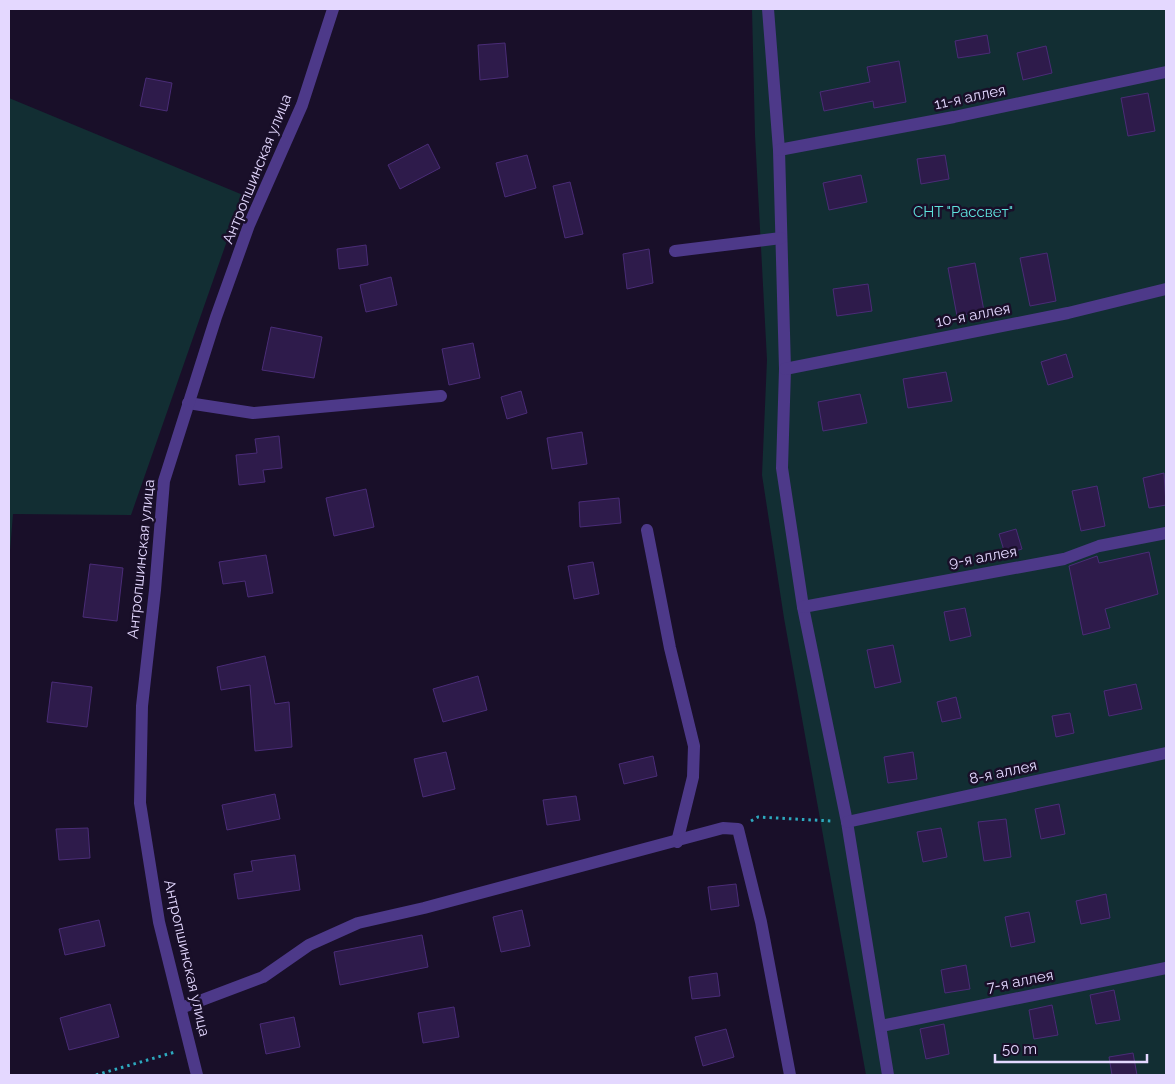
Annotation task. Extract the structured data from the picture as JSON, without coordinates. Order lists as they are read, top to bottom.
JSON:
{
  "streets": {
    "street": [
      "11-я аллея",
      "Антропшинская улица",
      "10-я аллея",
      "9-я аллея",
      "8-я аллея",
      "7-я аллея"
    ]
  },
  "parks": ["СНТ \"Рассвет\""],
  "scale_bar": "50 m"
}
